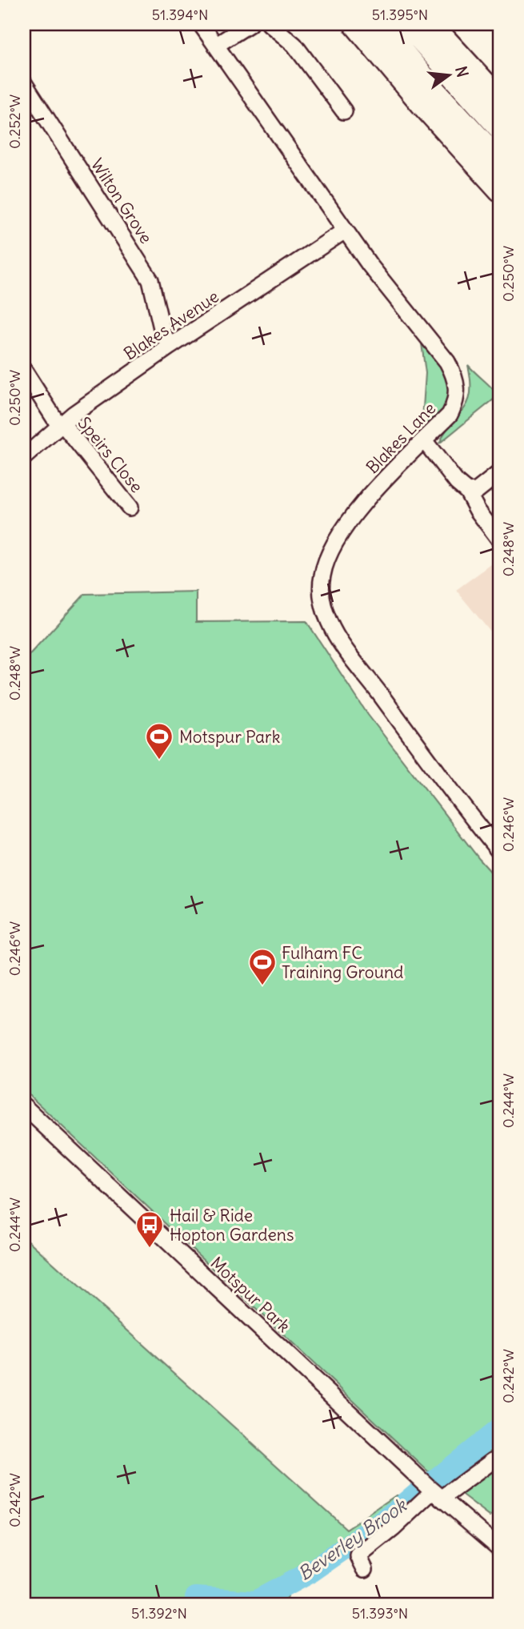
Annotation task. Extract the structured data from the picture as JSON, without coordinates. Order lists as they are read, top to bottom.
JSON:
{
  "streets": {
    "street": [
      "Wilton Grove",
      "Blakes Avenue",
      "Blakes Lane",
      "Speirs Close",
      "Motspur Park"
    ]
  },
  "crossings": [
    ["Wilton Grove", "Blakes Avenue"],
    ["Blakes Avenue", "Blakes Lane"],
    ["Blakes Avenue", "Speirs Close"]
  ],
  "water": ["Beverley Brook"],
  "places": {
    "sports": ["Motspur Park", "Fulham FC Training Ground"],
    "bus stop": ["Hail & Ride Hopton Gardens"]
  },
  "north": "right",
  "coordinates": [
    "51.394°N",
    "51.395°N",
    "0.252°W",
    "0.250°W",
    "0.248°W",
    "0.246°W",
    "0.244°W",
    "0.242°W",
    "51.392°N",
    "51.393°N"
  ]
}
